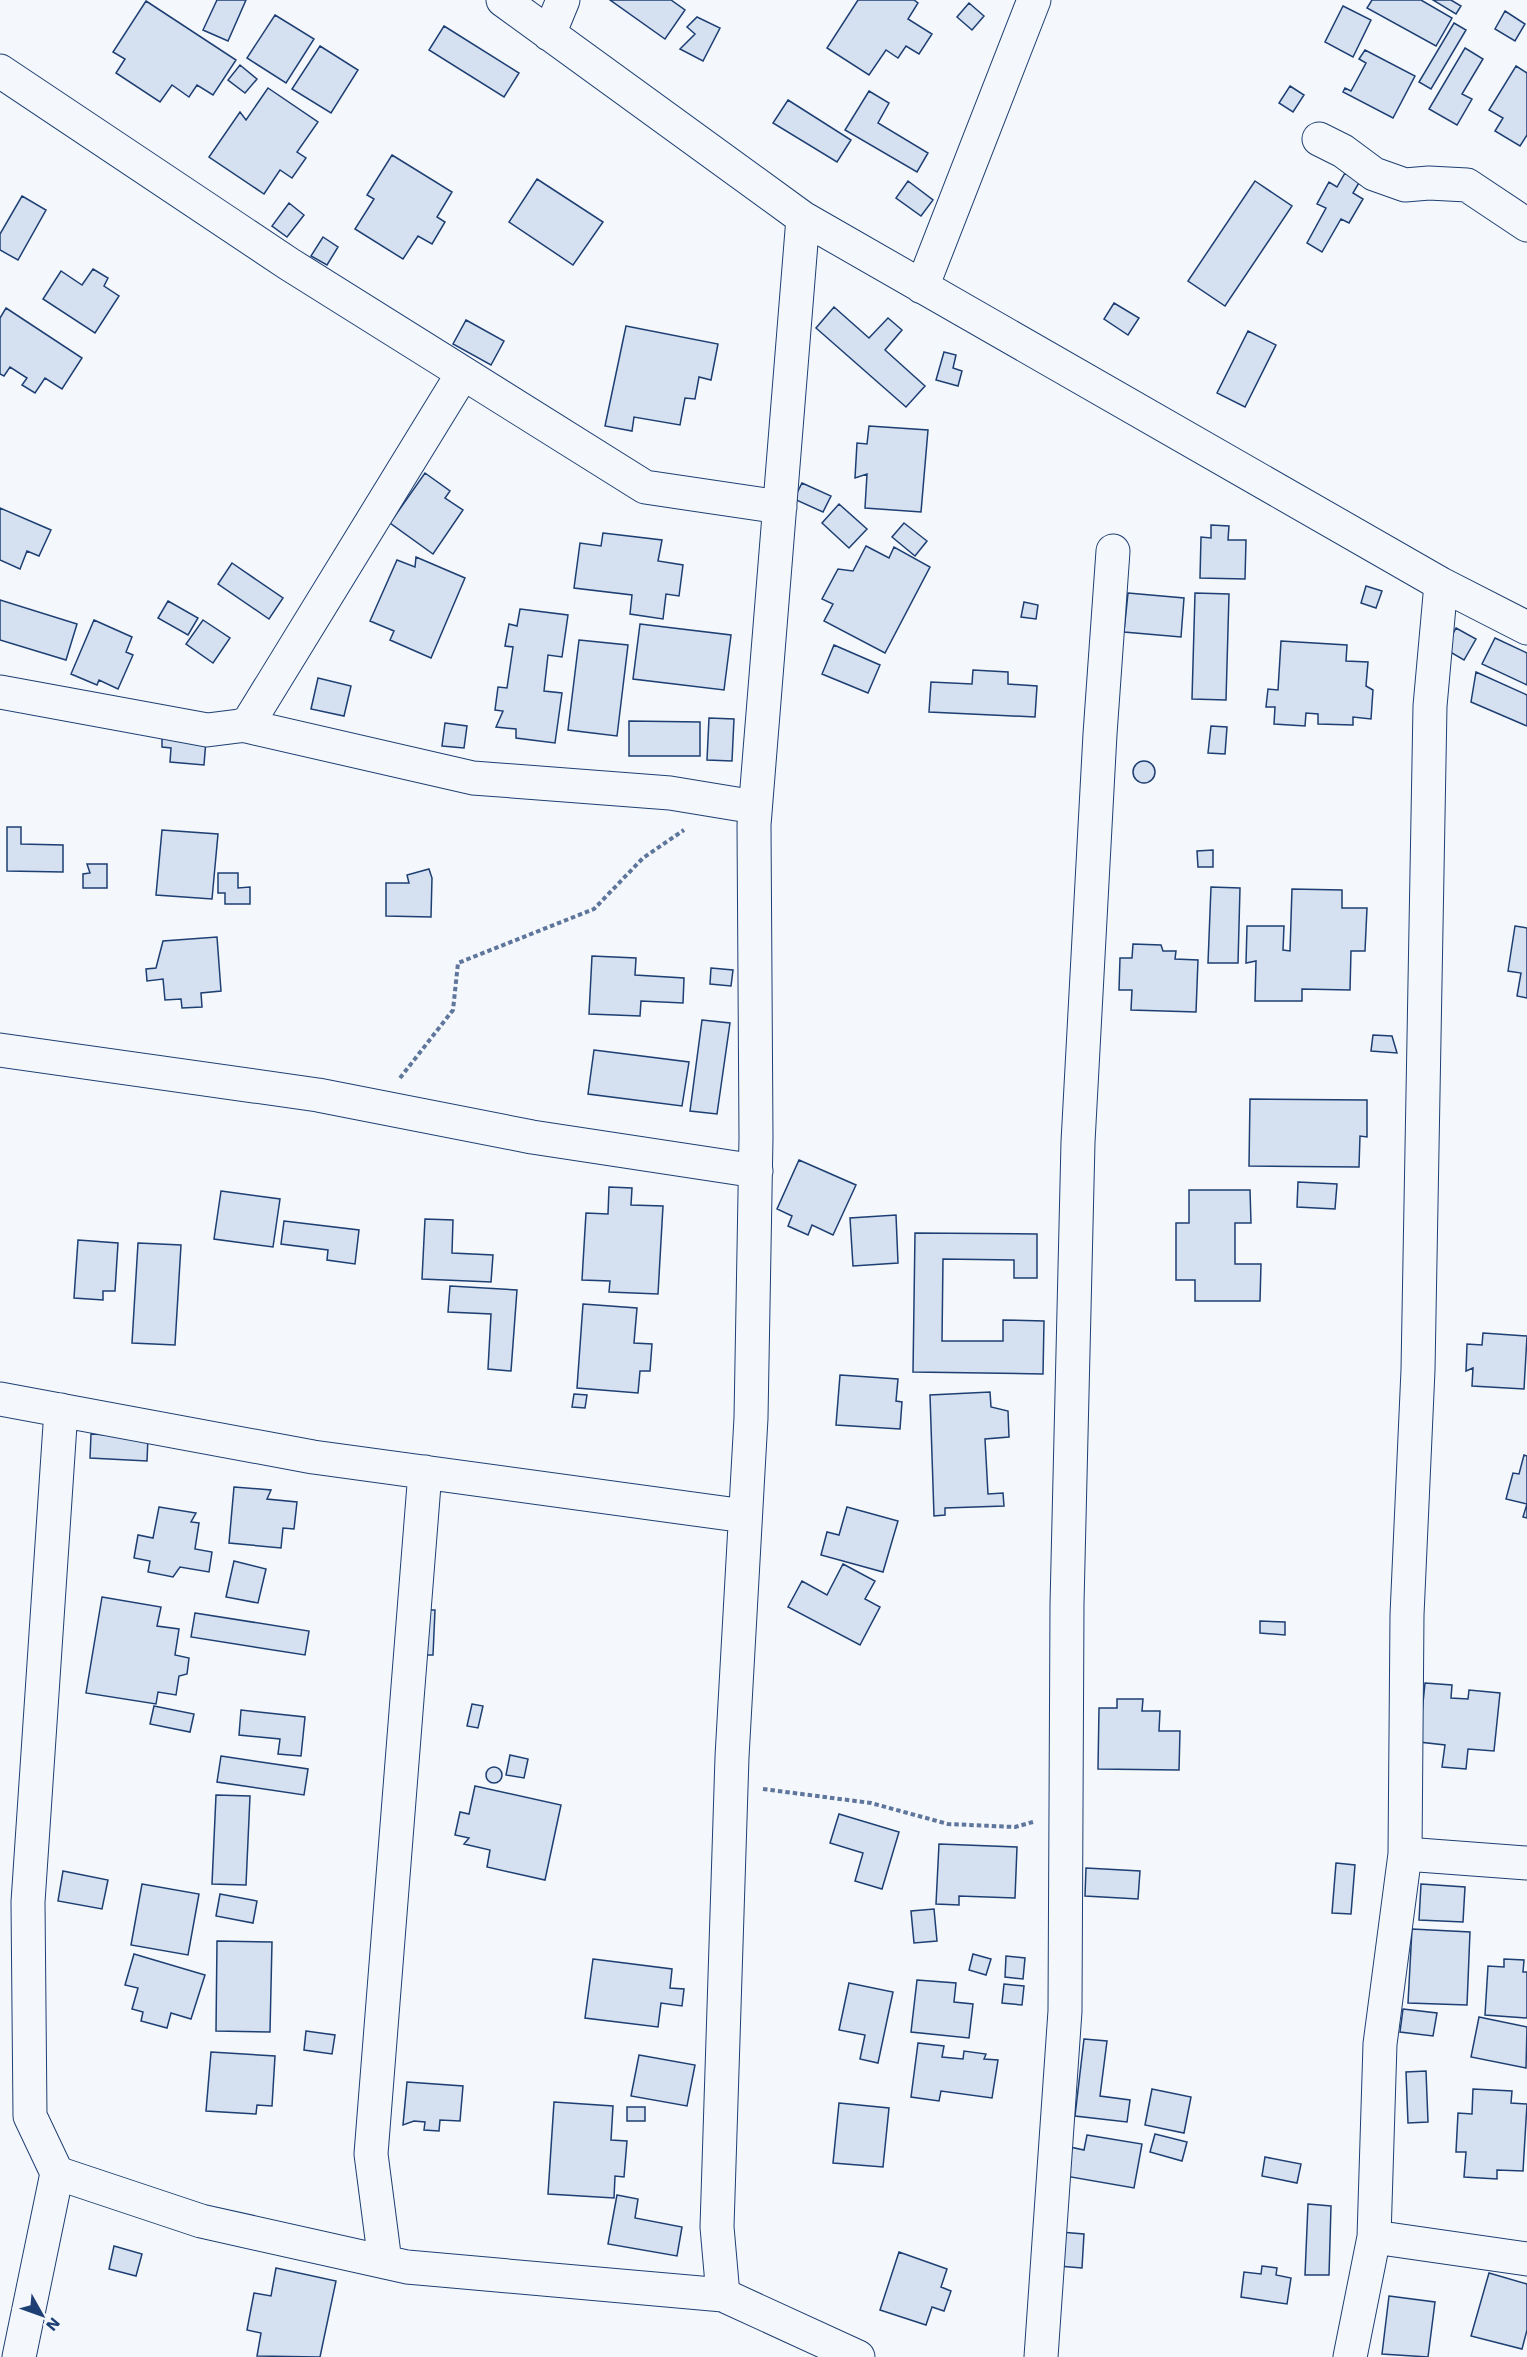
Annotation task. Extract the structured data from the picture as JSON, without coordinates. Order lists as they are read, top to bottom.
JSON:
{
  "north": "bottom right"
}
